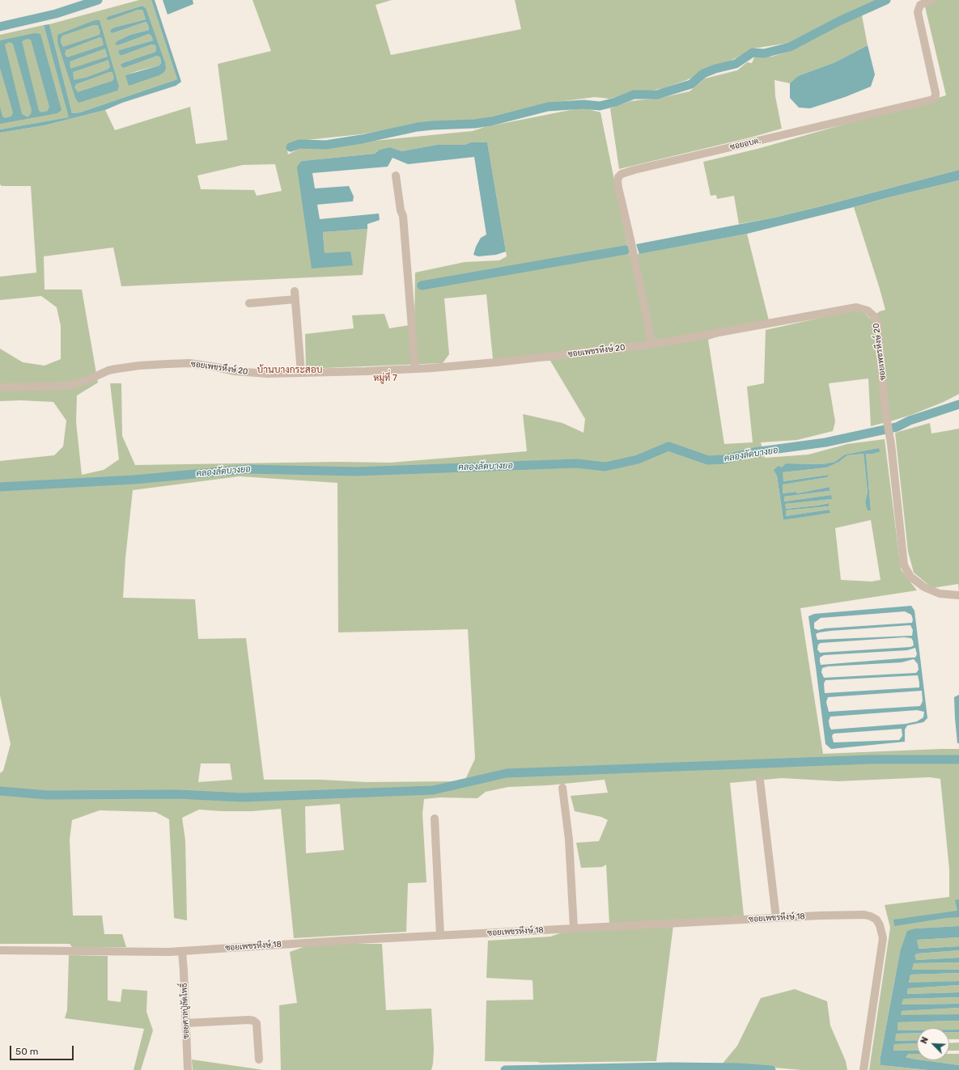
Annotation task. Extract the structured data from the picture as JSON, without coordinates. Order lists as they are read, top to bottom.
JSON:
{
  "streets": {
    "street": [
      "ซอยอบต.",
      "ซอยเพชรหึงษ์ 20",
      "ซอยเพชรหึงษ์ 18",
      "ซอยศาลปู่ลัดโพธิ์"
    ]
  },
  "crossings": [
    ["ซอยอบต.", "ซอยเพชรหึงษ์ 20"],
    ["ซอยเพชรหึงษ์ 18", "ซอยศาลปู่ลัดโพธิ์"]
  ],
  "districts": ["บ้านบางกระสอบ", "หมู่ที่ 7"],
  "water": ["คลองลัดบางยอ"],
  "scale_bar": "50 m",
  "north": "top left"
}
